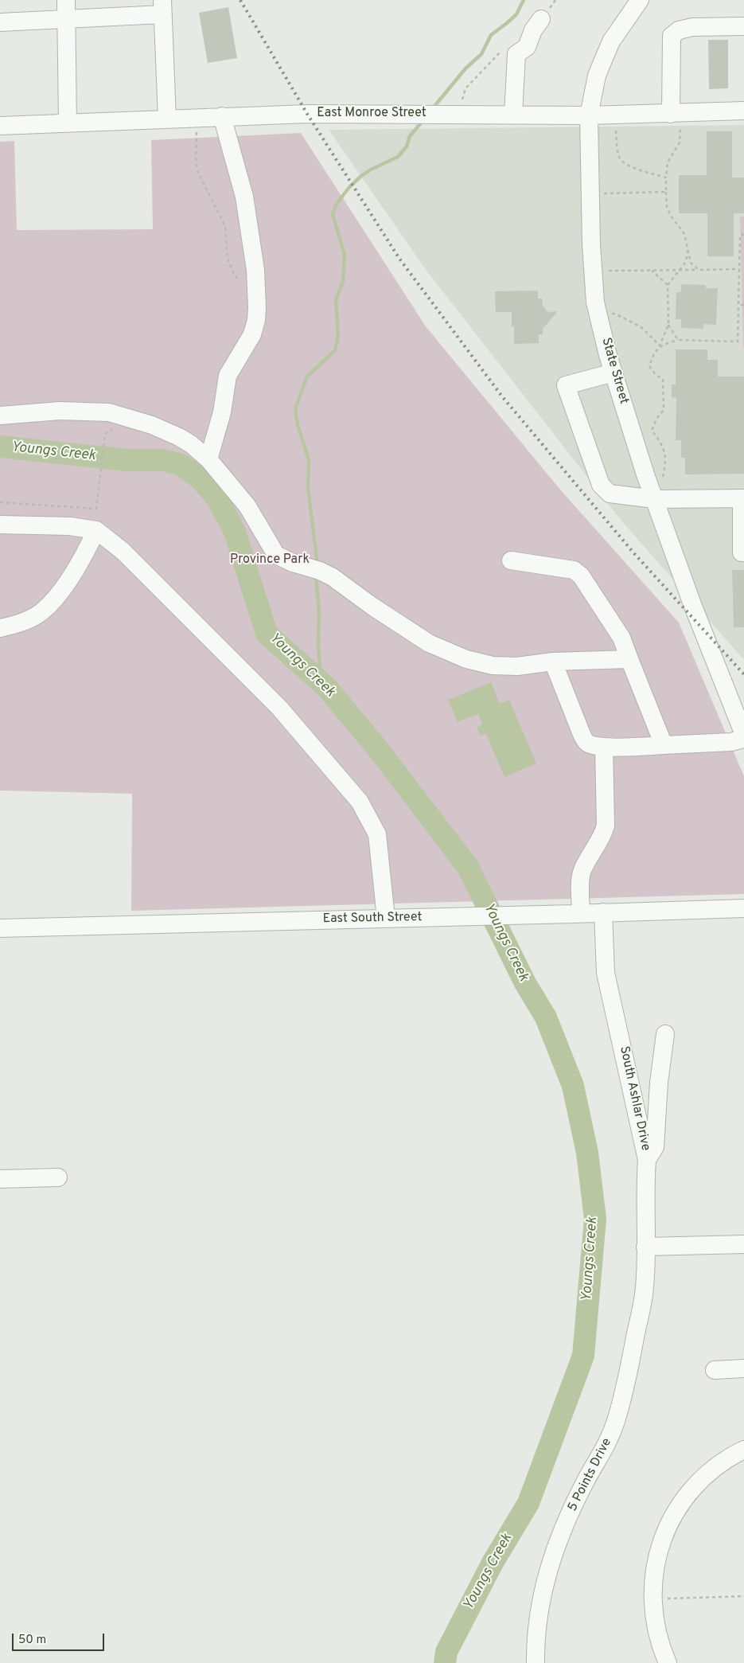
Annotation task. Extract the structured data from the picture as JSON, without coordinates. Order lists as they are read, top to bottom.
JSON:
{
  "streets": {
    "street": [
      "East Monroe Street",
      "State Street",
      "East South Street",
      "South Ashlar Drive",
      "5 Points Drive"
    ]
  },
  "crossings": [
    ["East Monroe Street", "State Street"],
    ["East South Street", "South Ashlar Drive"],
    ["South Ashlar Drive", "5 Points Drive"]
  ],
  "water": ["Youngs Creek"],
  "parks": ["Province Park"],
  "scale_bar": "50 m"
}
